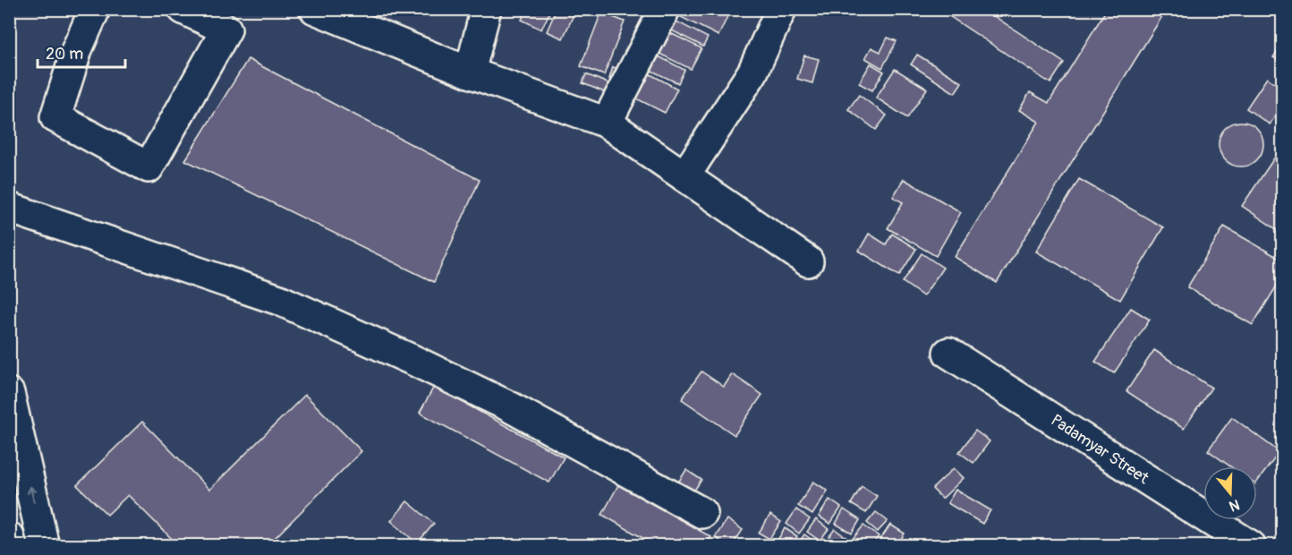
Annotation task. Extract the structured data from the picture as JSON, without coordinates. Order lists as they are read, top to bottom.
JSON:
{
  "streets": {
    "street": ["Padamyar Street"]
  },
  "scale_bar": "20 m",
  "north": "bottom"
}
